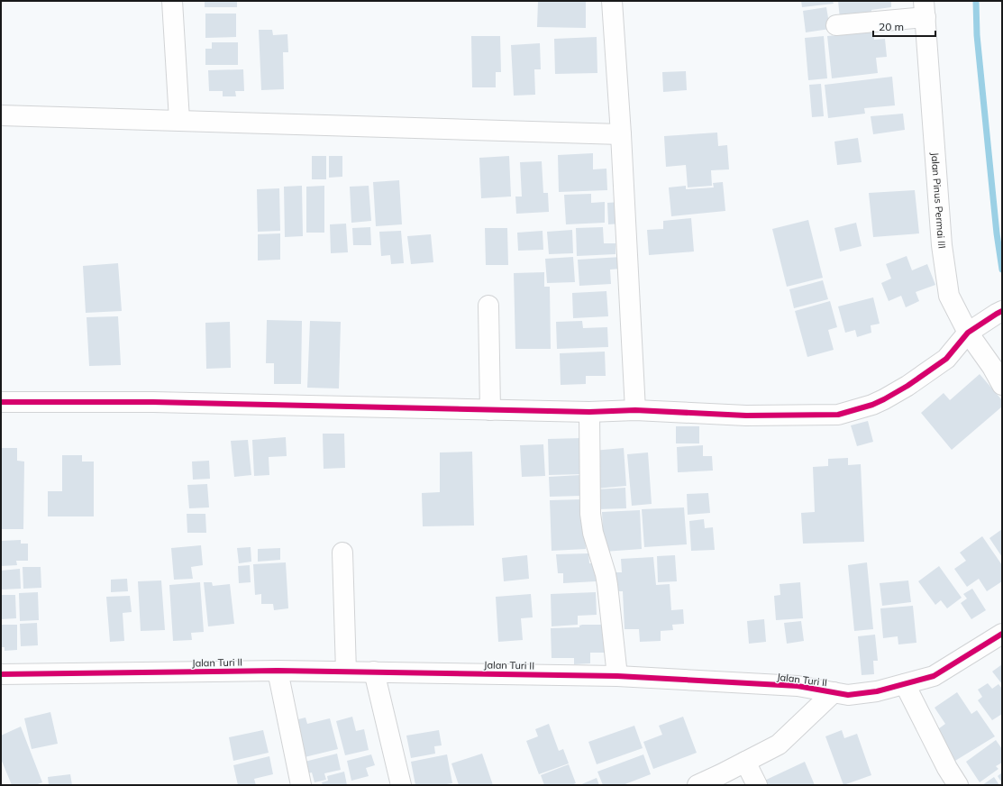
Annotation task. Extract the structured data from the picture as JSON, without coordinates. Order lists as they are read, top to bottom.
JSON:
{
  "streets": {
    "street": ["Jalan Pinus Permai III", "Jalan Turi II"]
  },
  "scale_bar": "20 m"
}
